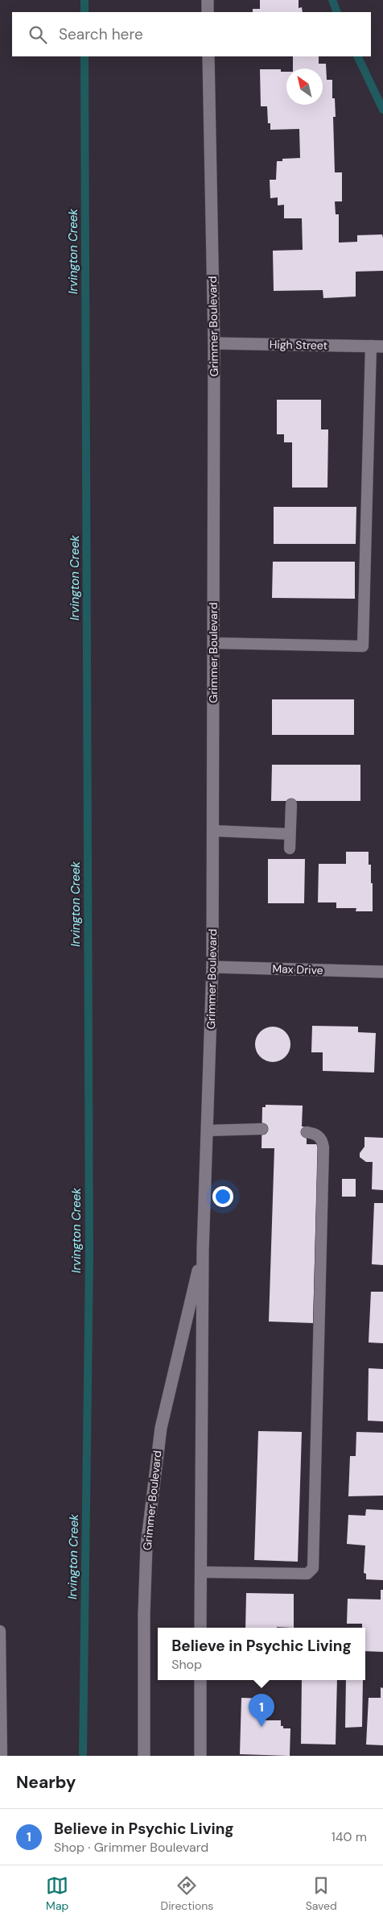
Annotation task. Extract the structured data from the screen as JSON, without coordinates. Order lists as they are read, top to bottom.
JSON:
{
  "streets": {
    "street": ["Grimmer Boulevard", "High Street", "Max Drive"]
  },
  "crossings": [
    ["Grimmer Boulevard", "High Street"],
    ["Grimmer Boulevard", "Max Drive"]
  ],
  "water": ["Irvington Creek"],
  "north": "top left",
  "page": {
    "search": "Search here",
    "popup": ["Believe in Psychic Living", "Shop"],
    "pins": "1",
    "heading": "Nearby",
    "list": [
      {
        "mark": "1",
        "name": "Believe in Psychic Living",
        "note": "Shop · Grimmer Boulevard",
        "value": "140 m"
      }
    ],
    "nav": ["Map", "Directions", "Saved"]
  }
}
